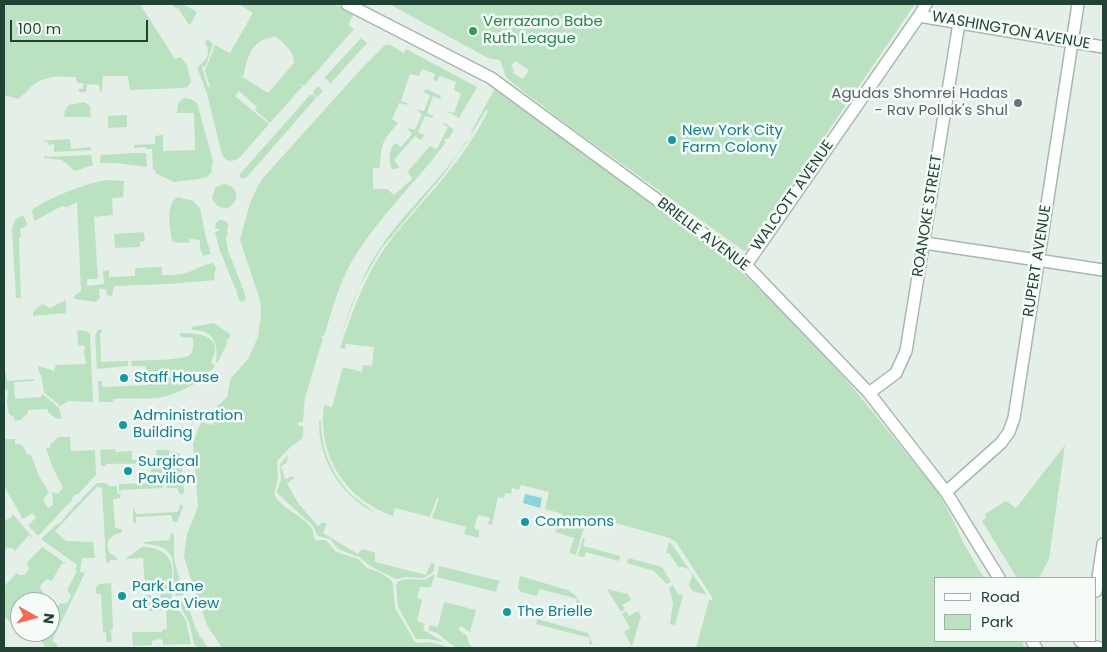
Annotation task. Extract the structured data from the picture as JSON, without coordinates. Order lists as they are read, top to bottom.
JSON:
{
  "streets": {
    "street": [
      "WASHINGTON AVENUE",
      "WALCOTT AVENUE",
      "ROANOKE STREET",
      "BRIELLE AVENUE",
      "RUPERT AVENUE"
    ]
  },
  "crossings": [
    ["WASHINGTON AVENUE", "WALCOTT AVENUE"],
    ["WASHINGTON AVENUE", "ROANOKE STREET"],
    ["WASHINGTON AVENUE", "RUPERT AVENUE"],
    ["WALCOTT AVENUE", "BRIELLE AVENUE"],
    ["ROANOKE STREET", "BRIELLE AVENUE"],
    ["BRIELLE AVENUE", "RUPERT AVENUE"]
  ],
  "places": [
    "Verrazano Babe Ruth League",
    "Agudas Shomrei Hadas - Rav Pollak's Shul",
    "New York City Farm Colony",
    "Staff House",
    "Administration Building",
    "Surgical Pavilion",
    "Commons",
    "Park Lane at Sea View",
    "The Brielle"
  ],
  "legend": ["Road", "Park"],
  "scale_bar": "100 m",
  "north": "right"
}
